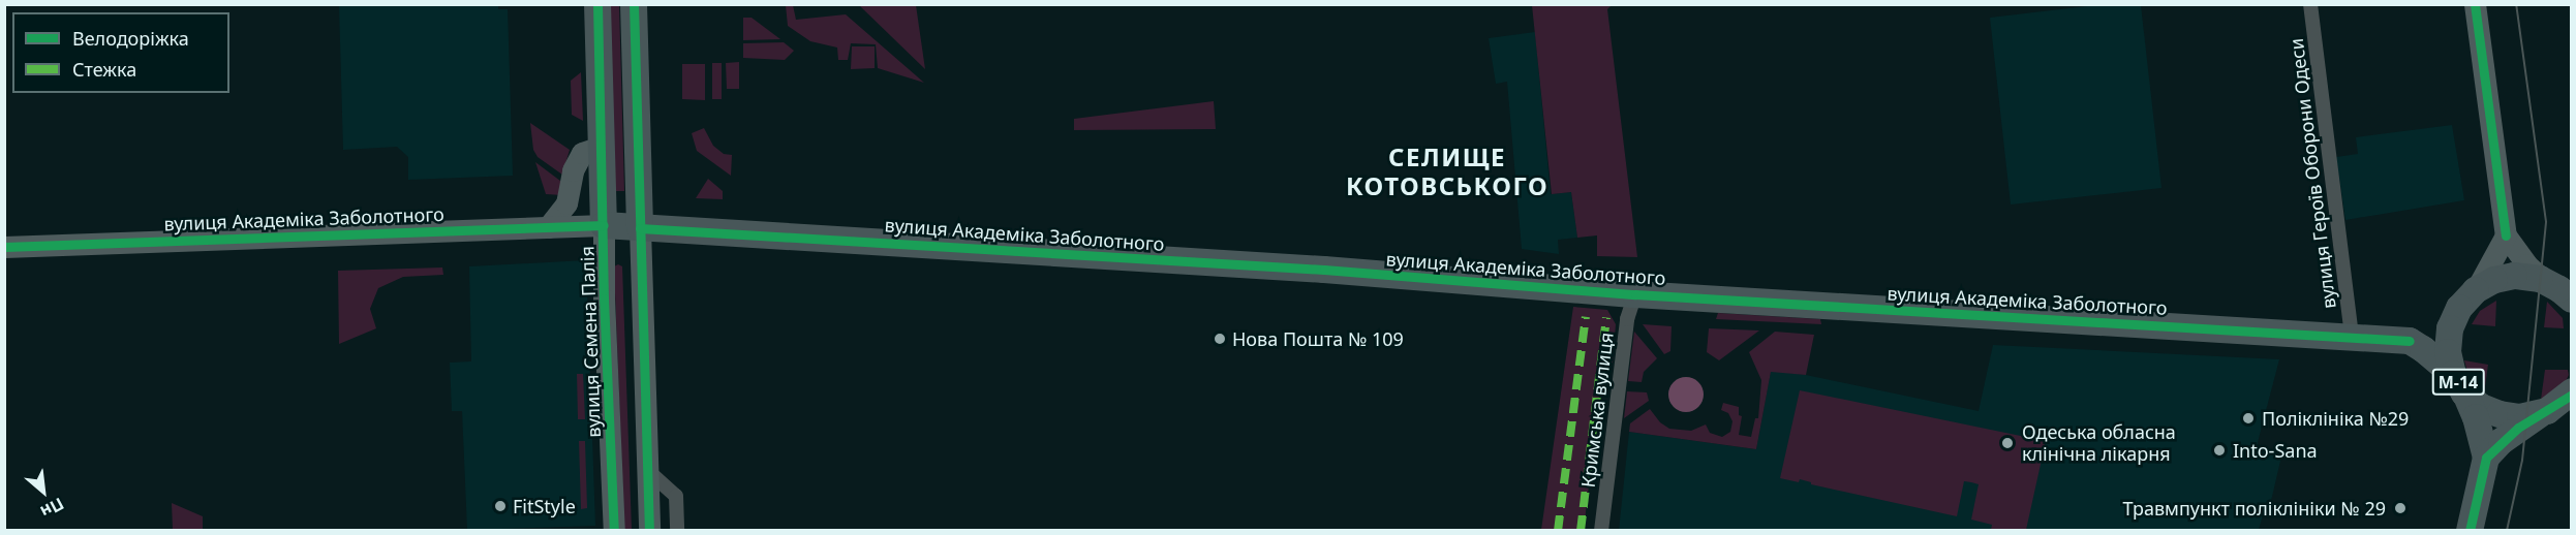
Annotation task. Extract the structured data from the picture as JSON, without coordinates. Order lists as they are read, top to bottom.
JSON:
{
  "streets": {
    "highway": ["вулиця Академіка Заболотного", "вулиця Семена Палія", "М-14"],
    "street": ["вулиця Героїв Оборони Одеси", "Кримська вулиця"]
  },
  "crossings": [
    ["вулиця Героїв Оборони Одеси", "вулиця Академіка Заболотного"],
    ["вулиця Академіка Заболотного", "вулиця Семена Палія"],
    ["вулиця Академіка Заболотного", "Кримська вулиця"]
  ],
  "districts": ["СЕЛИЩЕ КОТОВСЬКОГО"],
  "places": [
    "Нова Пошта № 109",
    "Поліклініка №29",
    "Одеська обласна клінічна лікарня",
    "Into-Sana",
    "FitStyle",
    "Травмпункт поліклініки № 29"
  ],
  "legend": ["Велодоріжка", "Стежка"],
  "north": "bottom right"
}
